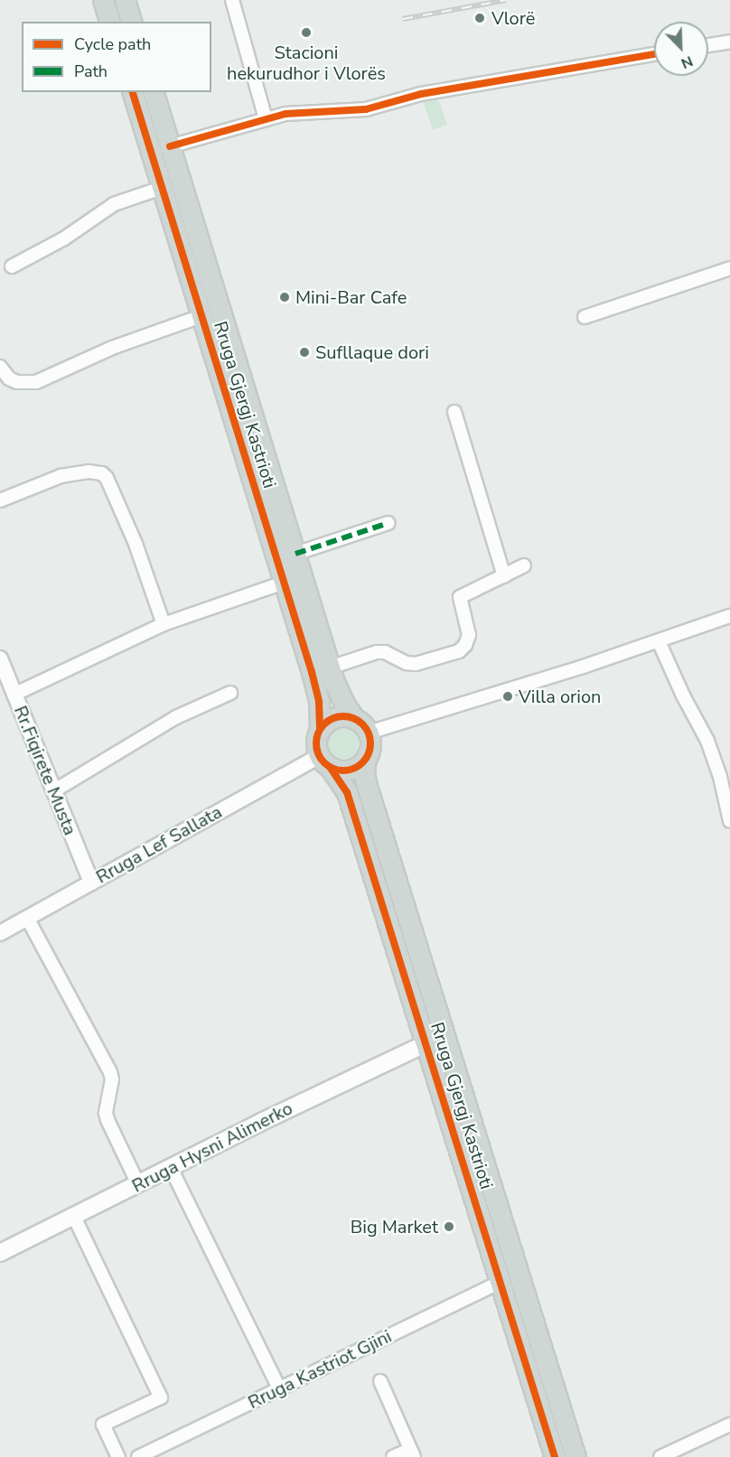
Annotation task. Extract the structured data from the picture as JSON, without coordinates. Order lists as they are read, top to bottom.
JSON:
{
  "streets": {
    "main road": ["Rruga Gjergj Kastrioti", "Rruga Hysni Alimerko"],
    "street": ["Rr.Fiqirete Musta", "Rruga Lef Sallata", "Rruga Kastriot Gjini"]
  },
  "crossings": [
    ["Rruga Gjergj Kastrioti", "Rruga Lef Sallata"],
    ["Rruga Gjergj Kastrioti", "Rruga Hysni Alimerko"],
    ["Rruga Gjergj Kastrioti", "Rruga Kastriot Gjini"],
    ["Rr.Fiqirete Musta", "Rruga Lef Sallata"]
  ],
  "places": [
    "Vlorë",
    "Stacioni hekurudhor i Vlorës",
    "Mini-Bar Cafe",
    "Sufllaque dori",
    "Villa orion",
    "Big Market"
  ],
  "legend": ["Cycle path", "Path"],
  "north": "bottom right"
}
